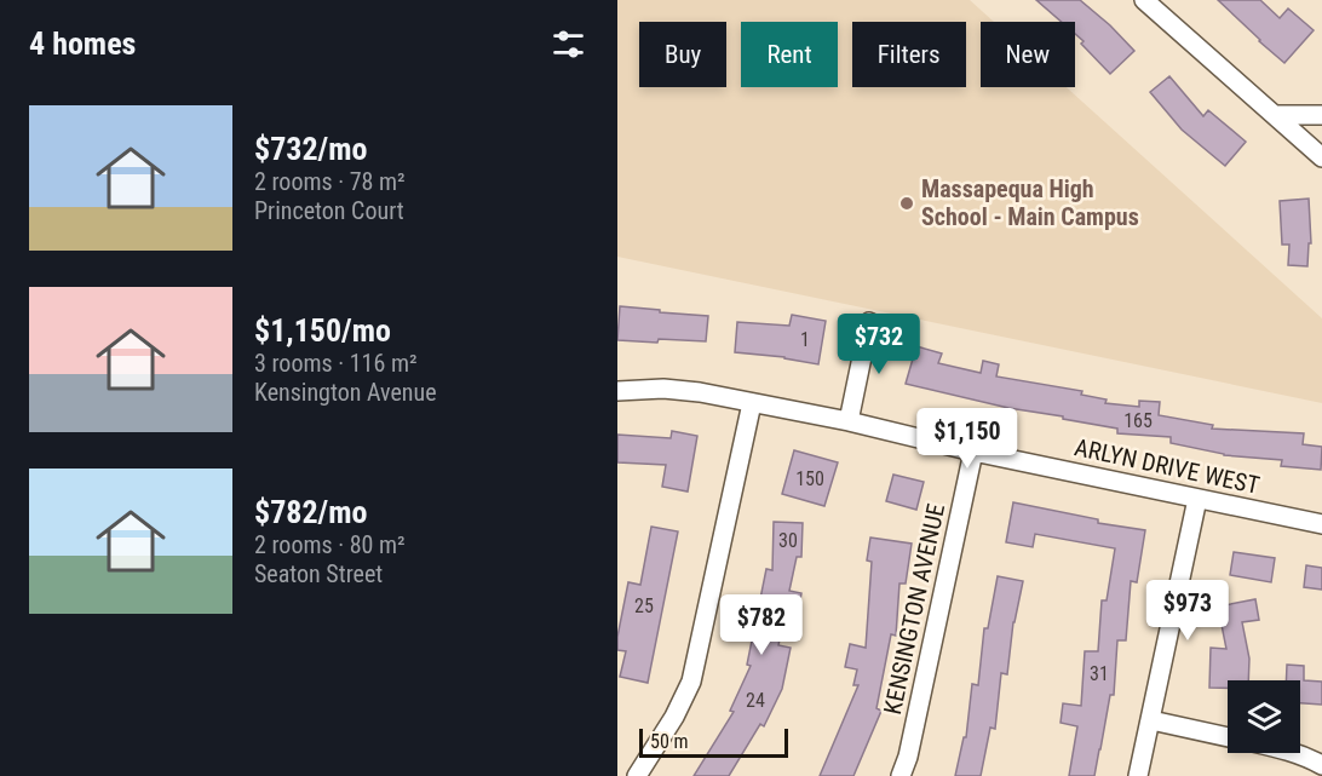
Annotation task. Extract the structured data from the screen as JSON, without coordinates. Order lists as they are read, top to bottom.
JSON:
{
  "streets": {
    "street": ["ARLYN DRIVE WEST", "KENSINGTON AVENUE"]
  },
  "crossings": [
    ["ARLYN DRIVE WEST", "KENSINGTON AVENUE"]
  ],
  "places": ["Massapequa High School - Main Campus"],
  "house_numbers": [
    "1",
    "165",
    "150",
    "30",
    "25",
    "31",
    "24"
  ],
  "scale_bar": "50 m",
  "page": {
    "heading": "4 homes",
    "chip": [
      "Buy",
      "Rent",
      "Filters",
      "New"
    ],
    "list": [
      {
        "name": "$732/mo",
        "note": "2 rooms · 78 m² · Princeton Court"
      },
      {
        "name": "$1,150/mo",
        "note": "3 rooms · 116 m² · Kensington Avenue"
      },
      {
        "name": "$782/mo",
        "note": "2 rooms · 80 m² · Seaton Street"
      }
    ],
    "price": [
      "$732",
      "$1,150",
      "$973",
      "$782"
    ],
    "scale": "50 m"
  }
}
